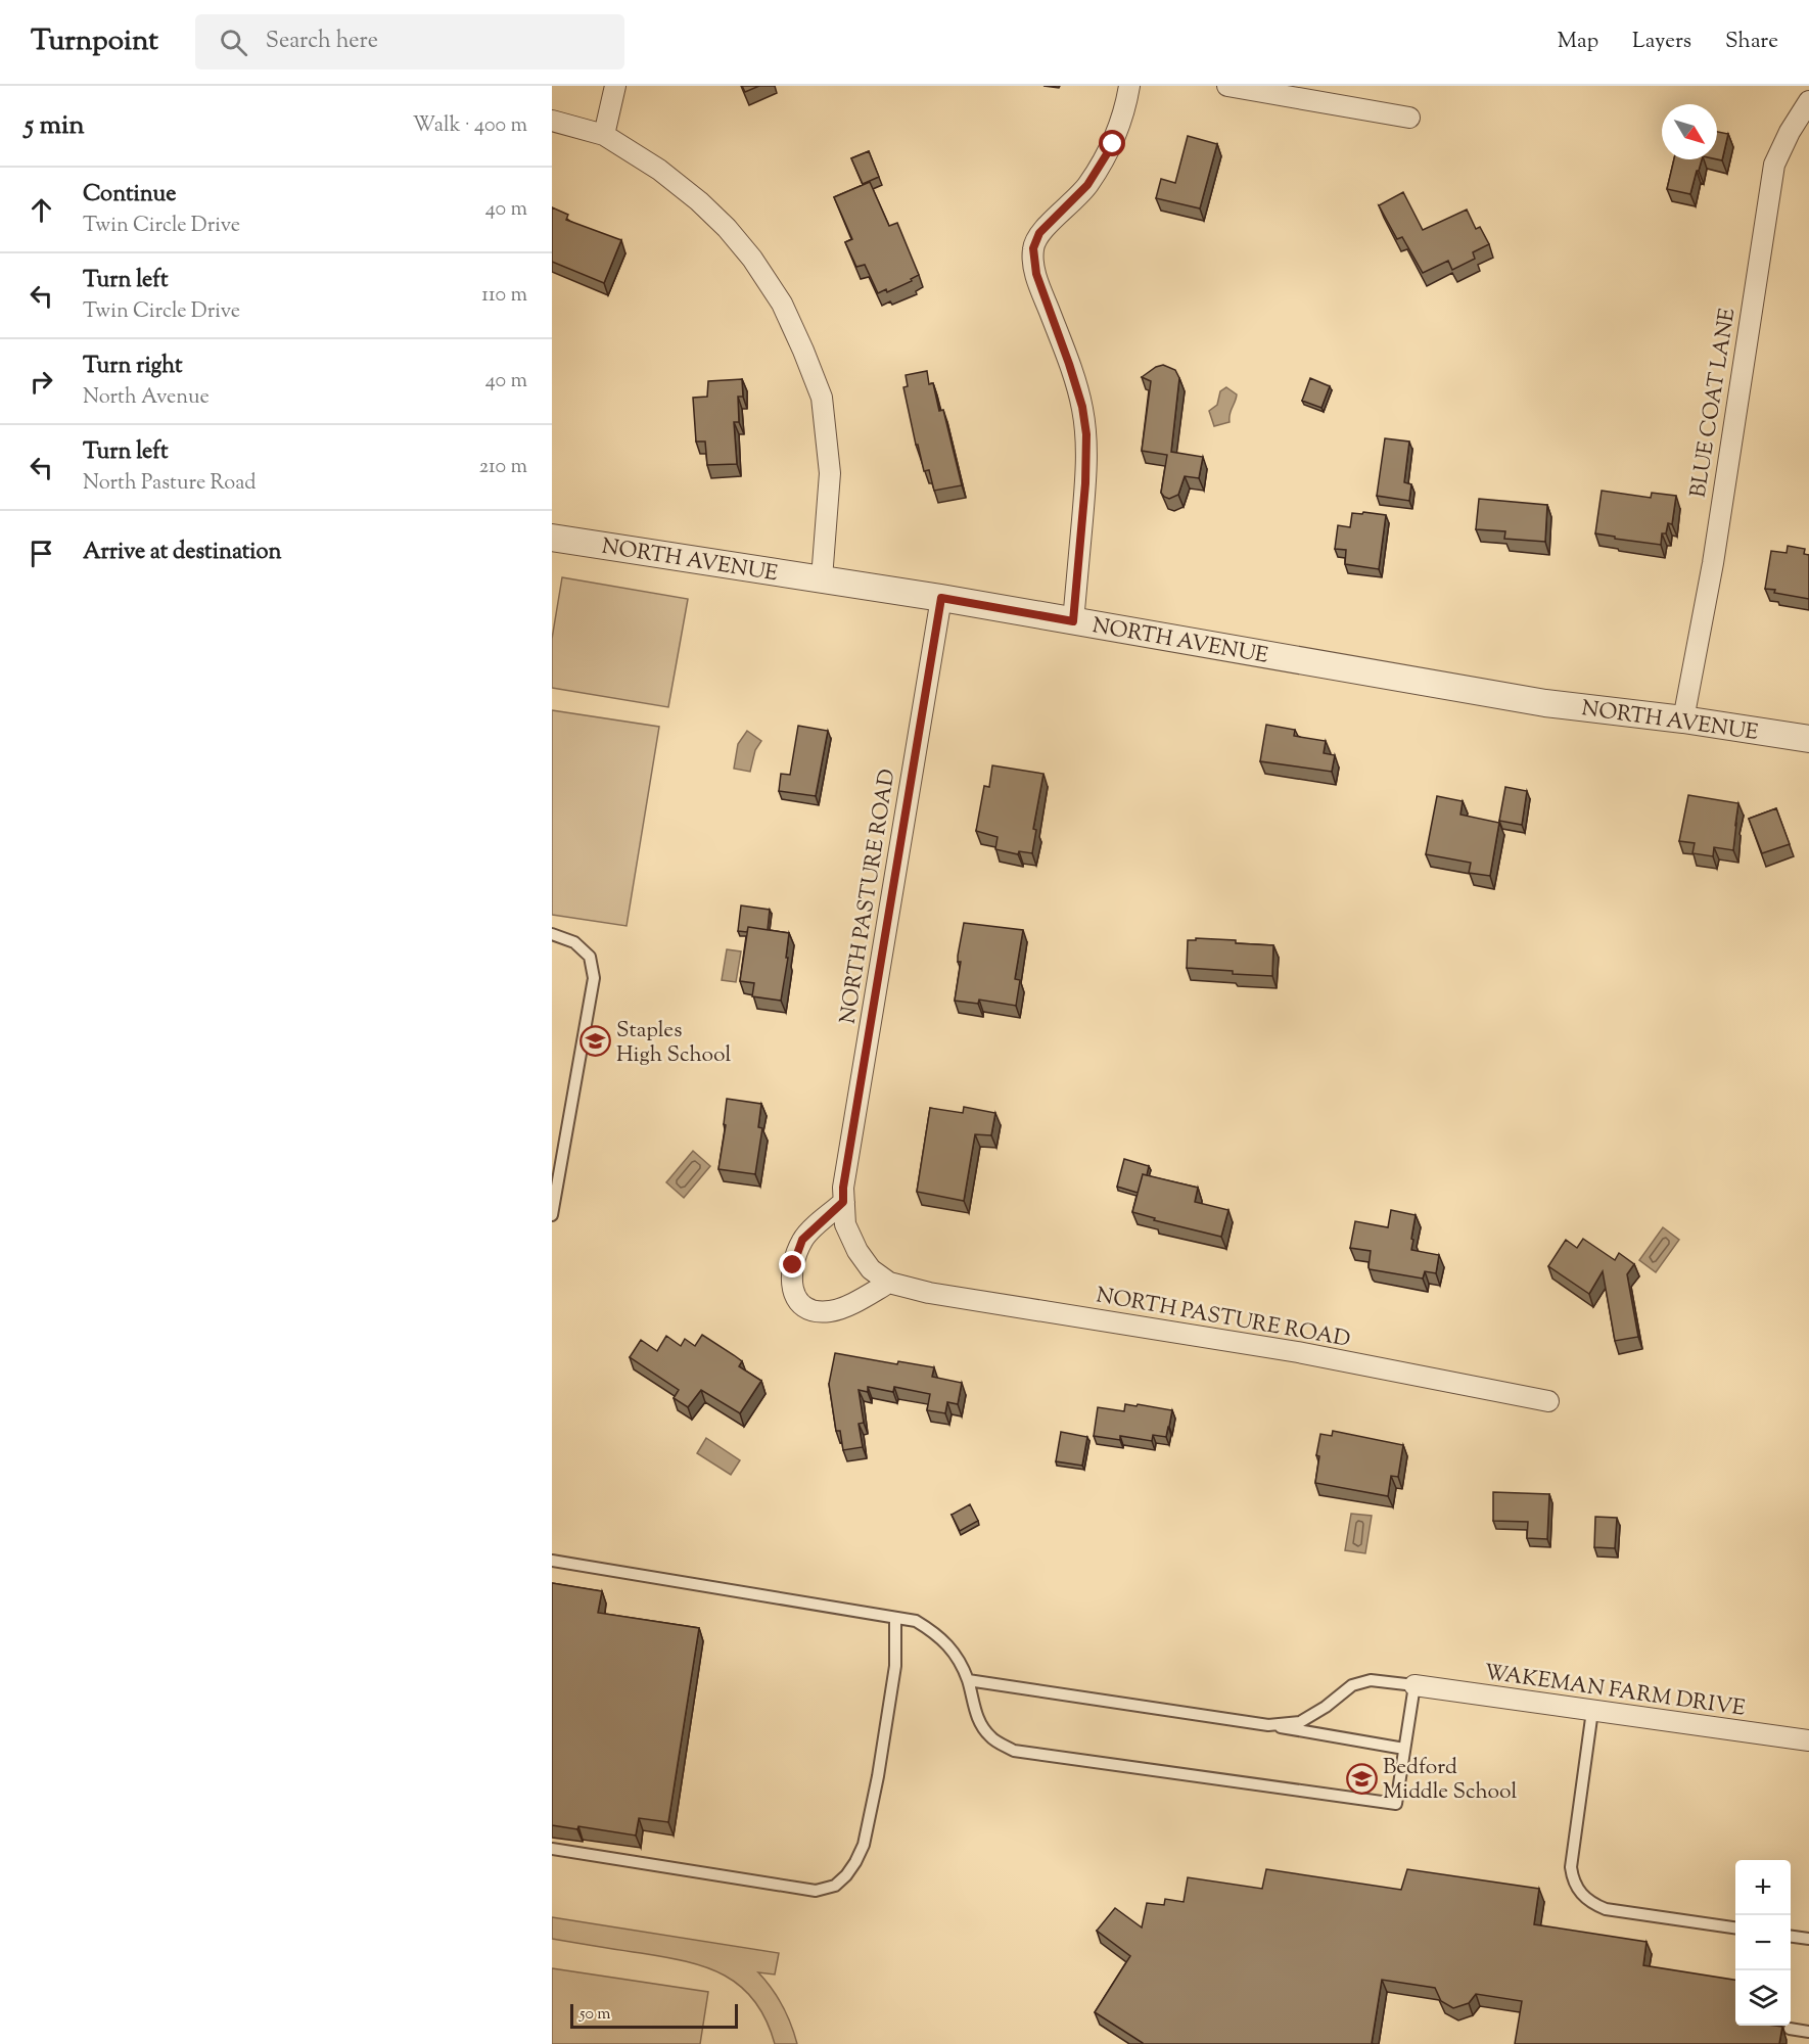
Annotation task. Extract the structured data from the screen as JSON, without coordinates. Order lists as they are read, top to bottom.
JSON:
{
  "streets": {
    "street": [
      "BLUE COAT LANE",
      "NORTH AVENUE",
      "NORTH PASTURE ROAD",
      "WAKEMAN FARM DRIVE"
    ]
  },
  "crossings": [
    ["BLUE COAT LANE", "NORTH AVENUE"],
    ["NORTH AVENUE", "NORTH PASTURE ROAD"]
  ],
  "places": {
    "school or university": ["Staples High School", "Bedford Middle School"]
  },
  "scale_bar": "50 m",
  "north": "bottom right",
  "page": {
    "header": "Turnpoint",
    "search": "Search here",
    "nav": ["Map", "Layers", "Share"],
    "heading": ["5 min", "Walk · 400 m"],
    "list": [
      ["Continue", "Twin Circle Drive", "40 m"],
      ["Turn left", "Twin Circle Drive", "110 m"],
      ["Turn right", "North Avenue", "40 m"],
      ["Turn left", "North Pasture Road", "210 m"],
      "Arrive at destination"
    ],
    "map_buttons": ["+", "−"],
    "scale": "50 m"
  }
}
